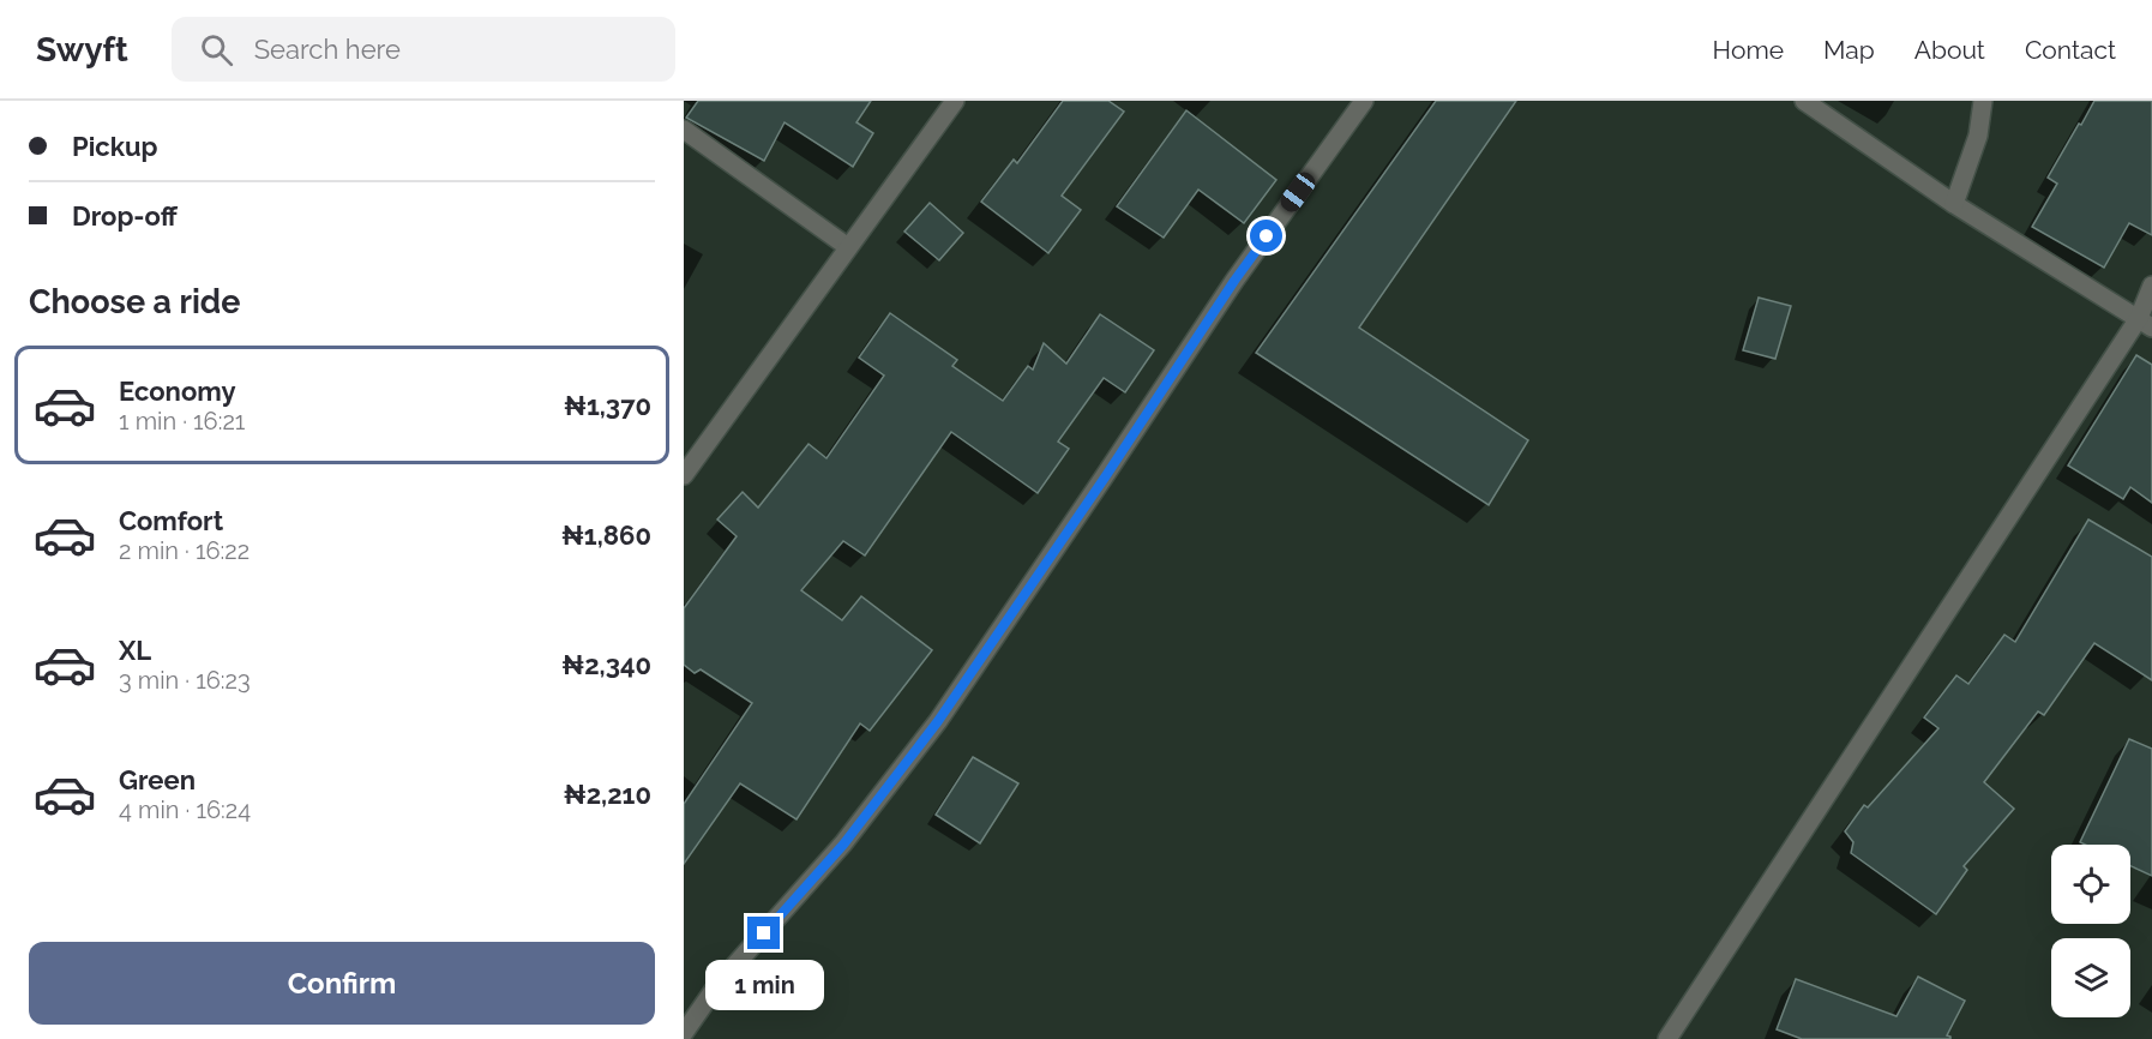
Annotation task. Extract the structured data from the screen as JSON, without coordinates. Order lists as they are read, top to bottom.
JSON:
{
  "page": {
    "header": "Swyft",
    "search": "Search here",
    "nav": [
      "Home",
      "Map",
      "About",
      "Contact"
    ],
    "banner": ["Pickup", "Drop-off"],
    "heading": "Choose a ride",
    "list": [
      {
        "name": "Economy",
        "note": "1 min · 16:21",
        "value": "₦1,370"
      },
      {
        "name": "Comfort",
        "note": "2 min · 16:22",
        "value": "₦1,860"
      },
      {
        "name": "XL",
        "note": "3 min · 16:23",
        "value": "₦2,340"
      },
      {
        "name": "Green",
        "note": "4 min · 16:24",
        "value": "₦2,210"
      }
    ],
    "buttons": "Confirm",
    "bubble": "1 min"
  }
}
